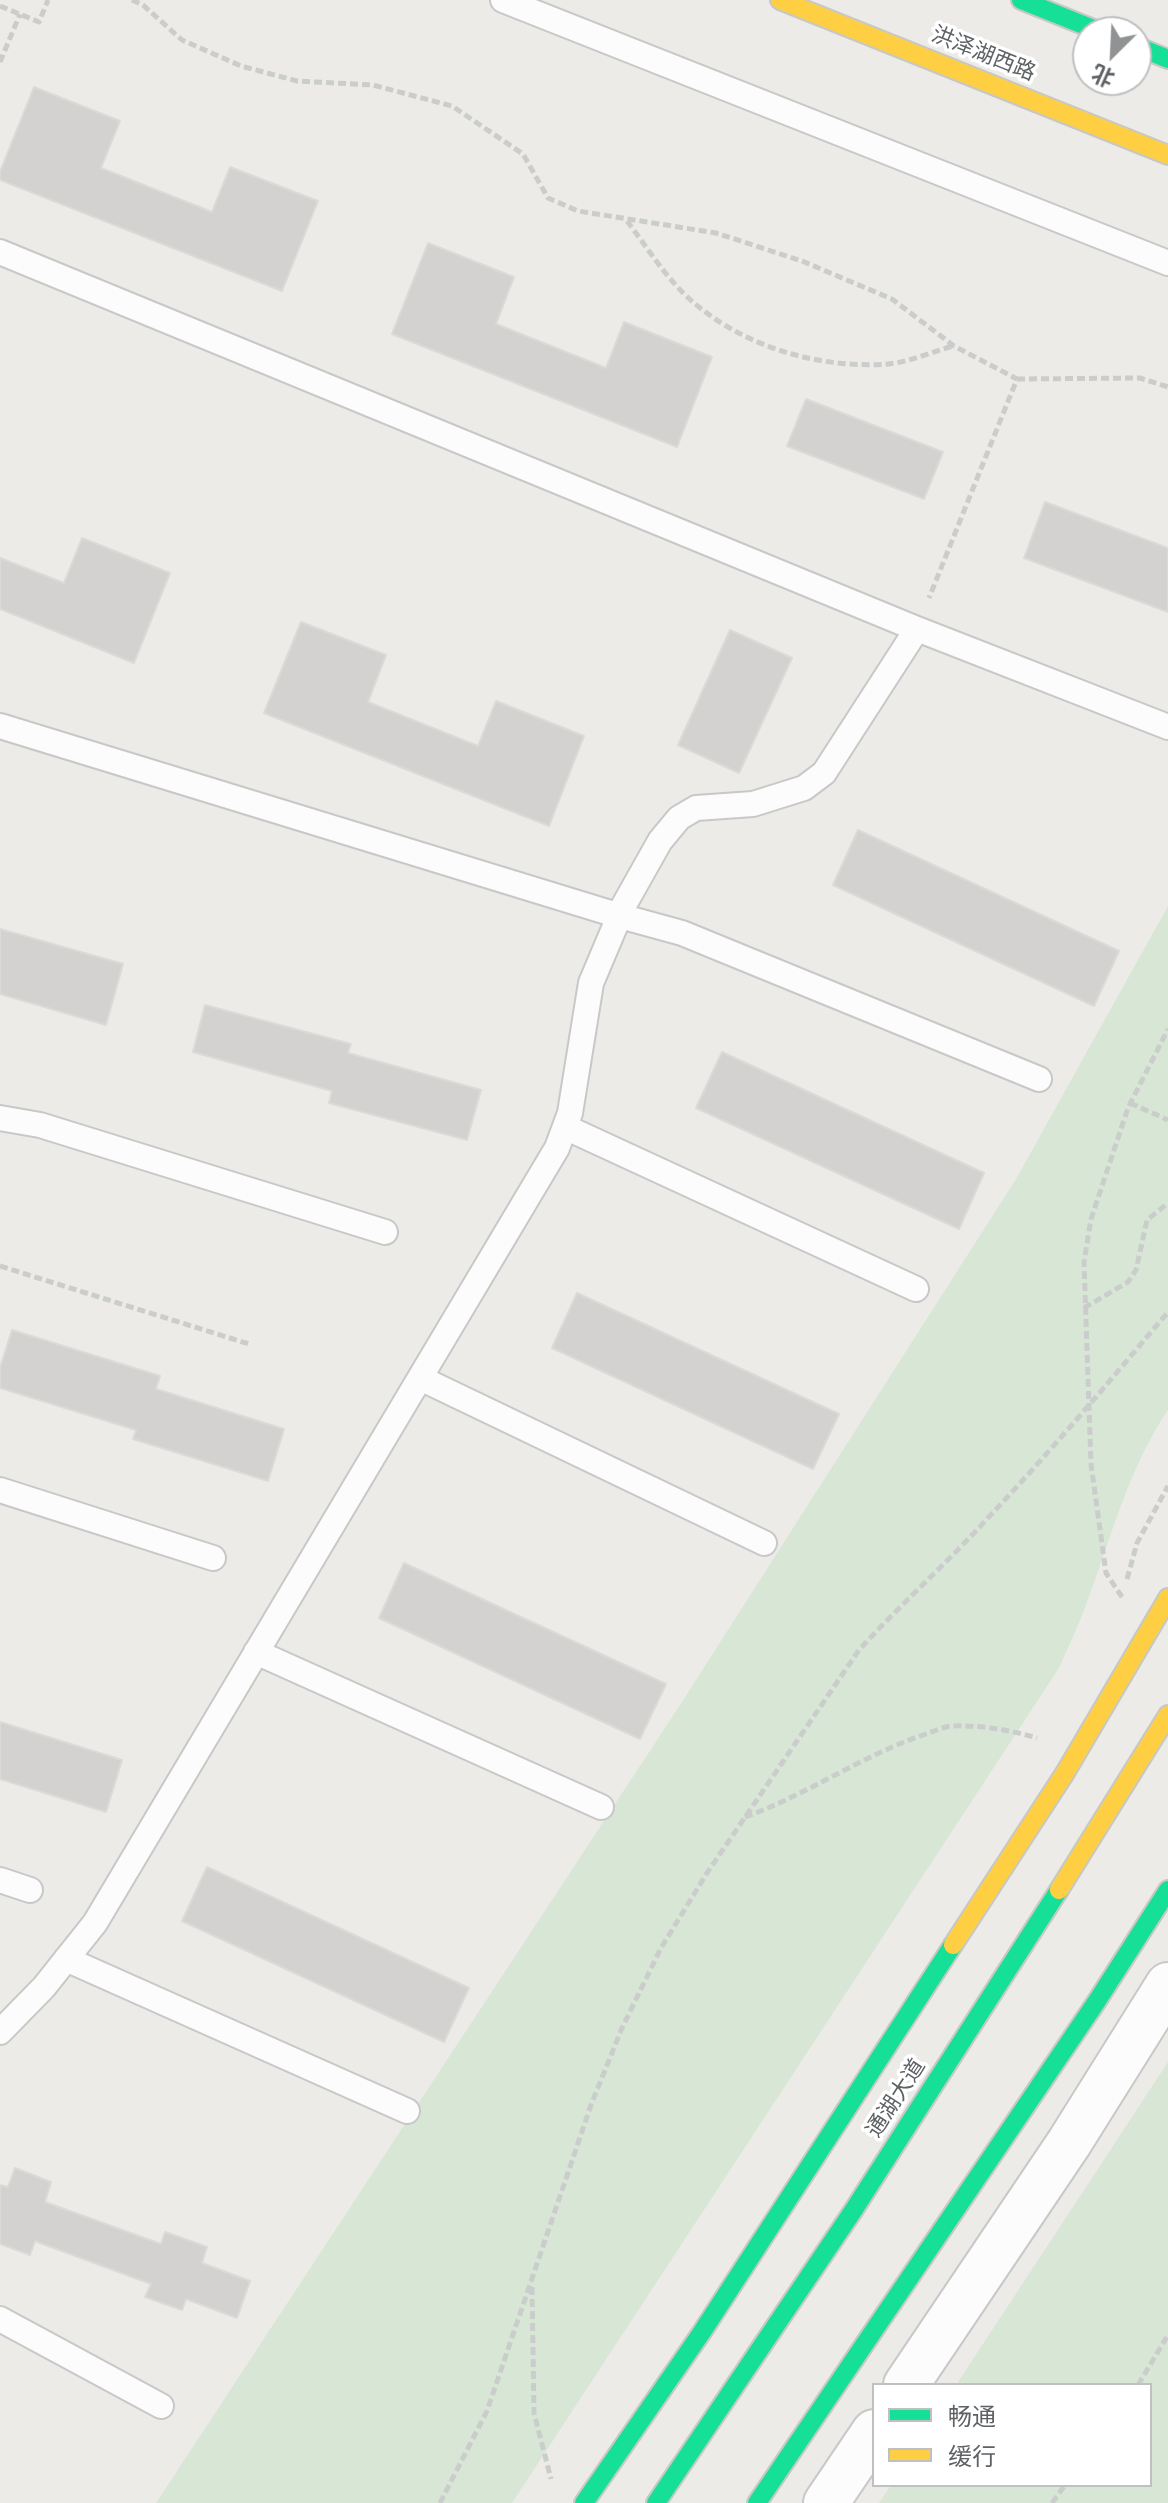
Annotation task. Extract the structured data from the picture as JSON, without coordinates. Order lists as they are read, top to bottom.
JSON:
{
  "streets": {
    "main road": ["洪泽湖西路", "通湖大道"]
  },
  "legend": ["畅通", "缓行"],
  "north": "bottom left"
}
